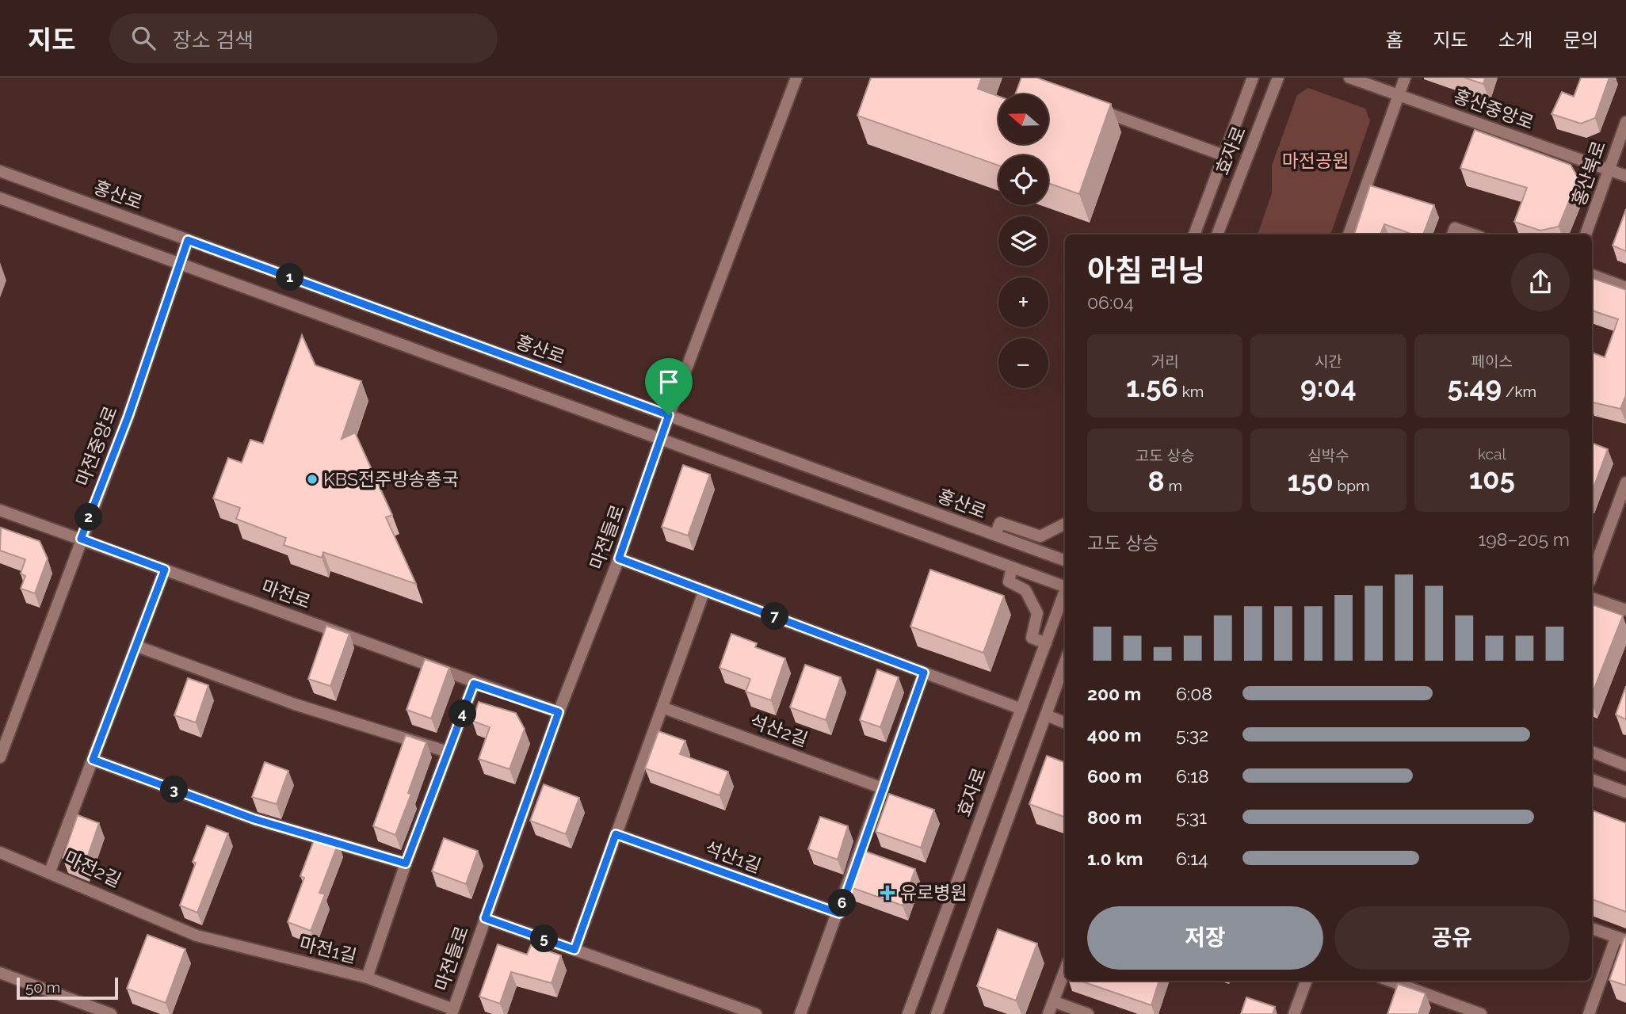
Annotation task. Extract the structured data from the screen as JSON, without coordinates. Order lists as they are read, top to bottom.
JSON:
{
  "streets": {
    "street": [
      "홍산중앙로",
      "효자로",
      "홍산북로",
      "홍산로",
      "마전중앙로",
      "마전들로",
      "마전로",
      "석산2길",
      "석산1길",
      "마전2길",
      "마전1길"
    ]
  },
  "crossings": [
    ["홍산중앙로", "홍산북로"],
    ["홍산로", "마전중앙로"],
    ["홍산로", "마전들로"],
    ["마전중앙로", "마전로"],
    ["마전들로", "마전로"],
    ["마전들로", "마전1길"],
    ["마전로", "마전2길"],
    ["마전로", "마전1길"],
    ["마전2길", "마전1길"]
  ],
  "parks": ["마전공원"],
  "places": {
    "other": ["KBS전주방송총국"],
    "health": ["유로병원"]
  },
  "scale_bar": "50 m",
  "north": "left",
  "page": {
    "header": "지도",
    "search": "장소 검색",
    "nav": [
      "홈",
      "지도",
      "소개",
      "문의"
    ],
    "map_buttons": ["+", "−"],
    "heading": ["아침 러닝", "06:04"],
    "pins": [
      "1",
      "2",
      "7",
      "4",
      "3",
      "6",
      "5"
    ],
    "stats": [
      ["거리", "1.56 km"],
      ["시간", "9:04"],
      ["페이스", "5:49 /km"],
      ["고도 상승", "8 m"],
      ["심박수", "150 bpm"],
      ["kcal", "105"]
    ],
    "chart": ["고도 상승", "198–205 m"],
    "list": [
      {
        "name": "200 m",
        "note": "6:08"
      },
      {
        "name": "400 m",
        "note": "5:32"
      },
      {
        "name": "600 m",
        "note": "6:18"
      },
      {
        "name": "800 m",
        "note": "5:31"
      },
      {
        "name": "1.0 km",
        "note": "6:14"
      }
    ],
    "buttons": ["저장", "공유"],
    "scale": "50 m"
  }
}
